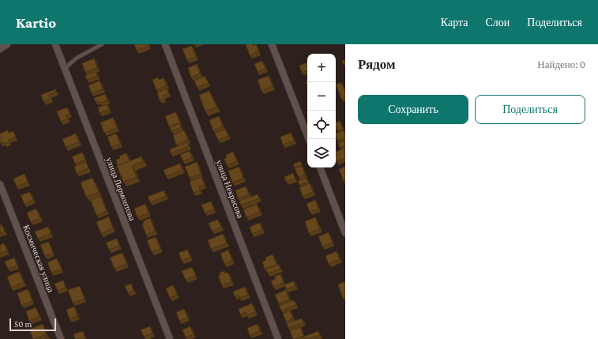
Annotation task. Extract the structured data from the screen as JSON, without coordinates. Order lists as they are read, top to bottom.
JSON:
{
  "streets": {
    "street": ["улица Лермонтова", "улица Некрасова", "Космическая улица"]
  },
  "scale_bar": "50 m",
  "page": {
    "header": "Kartio",
    "nav": ["Карта", "Слои", "Поделиться"],
    "heading": ["Рядом", "Найдено: 0"],
    "map_buttons": ["+", "−"],
    "buttons": ["Сохранить", "Поделиться"],
    "scale": "50 m"
  }
}
